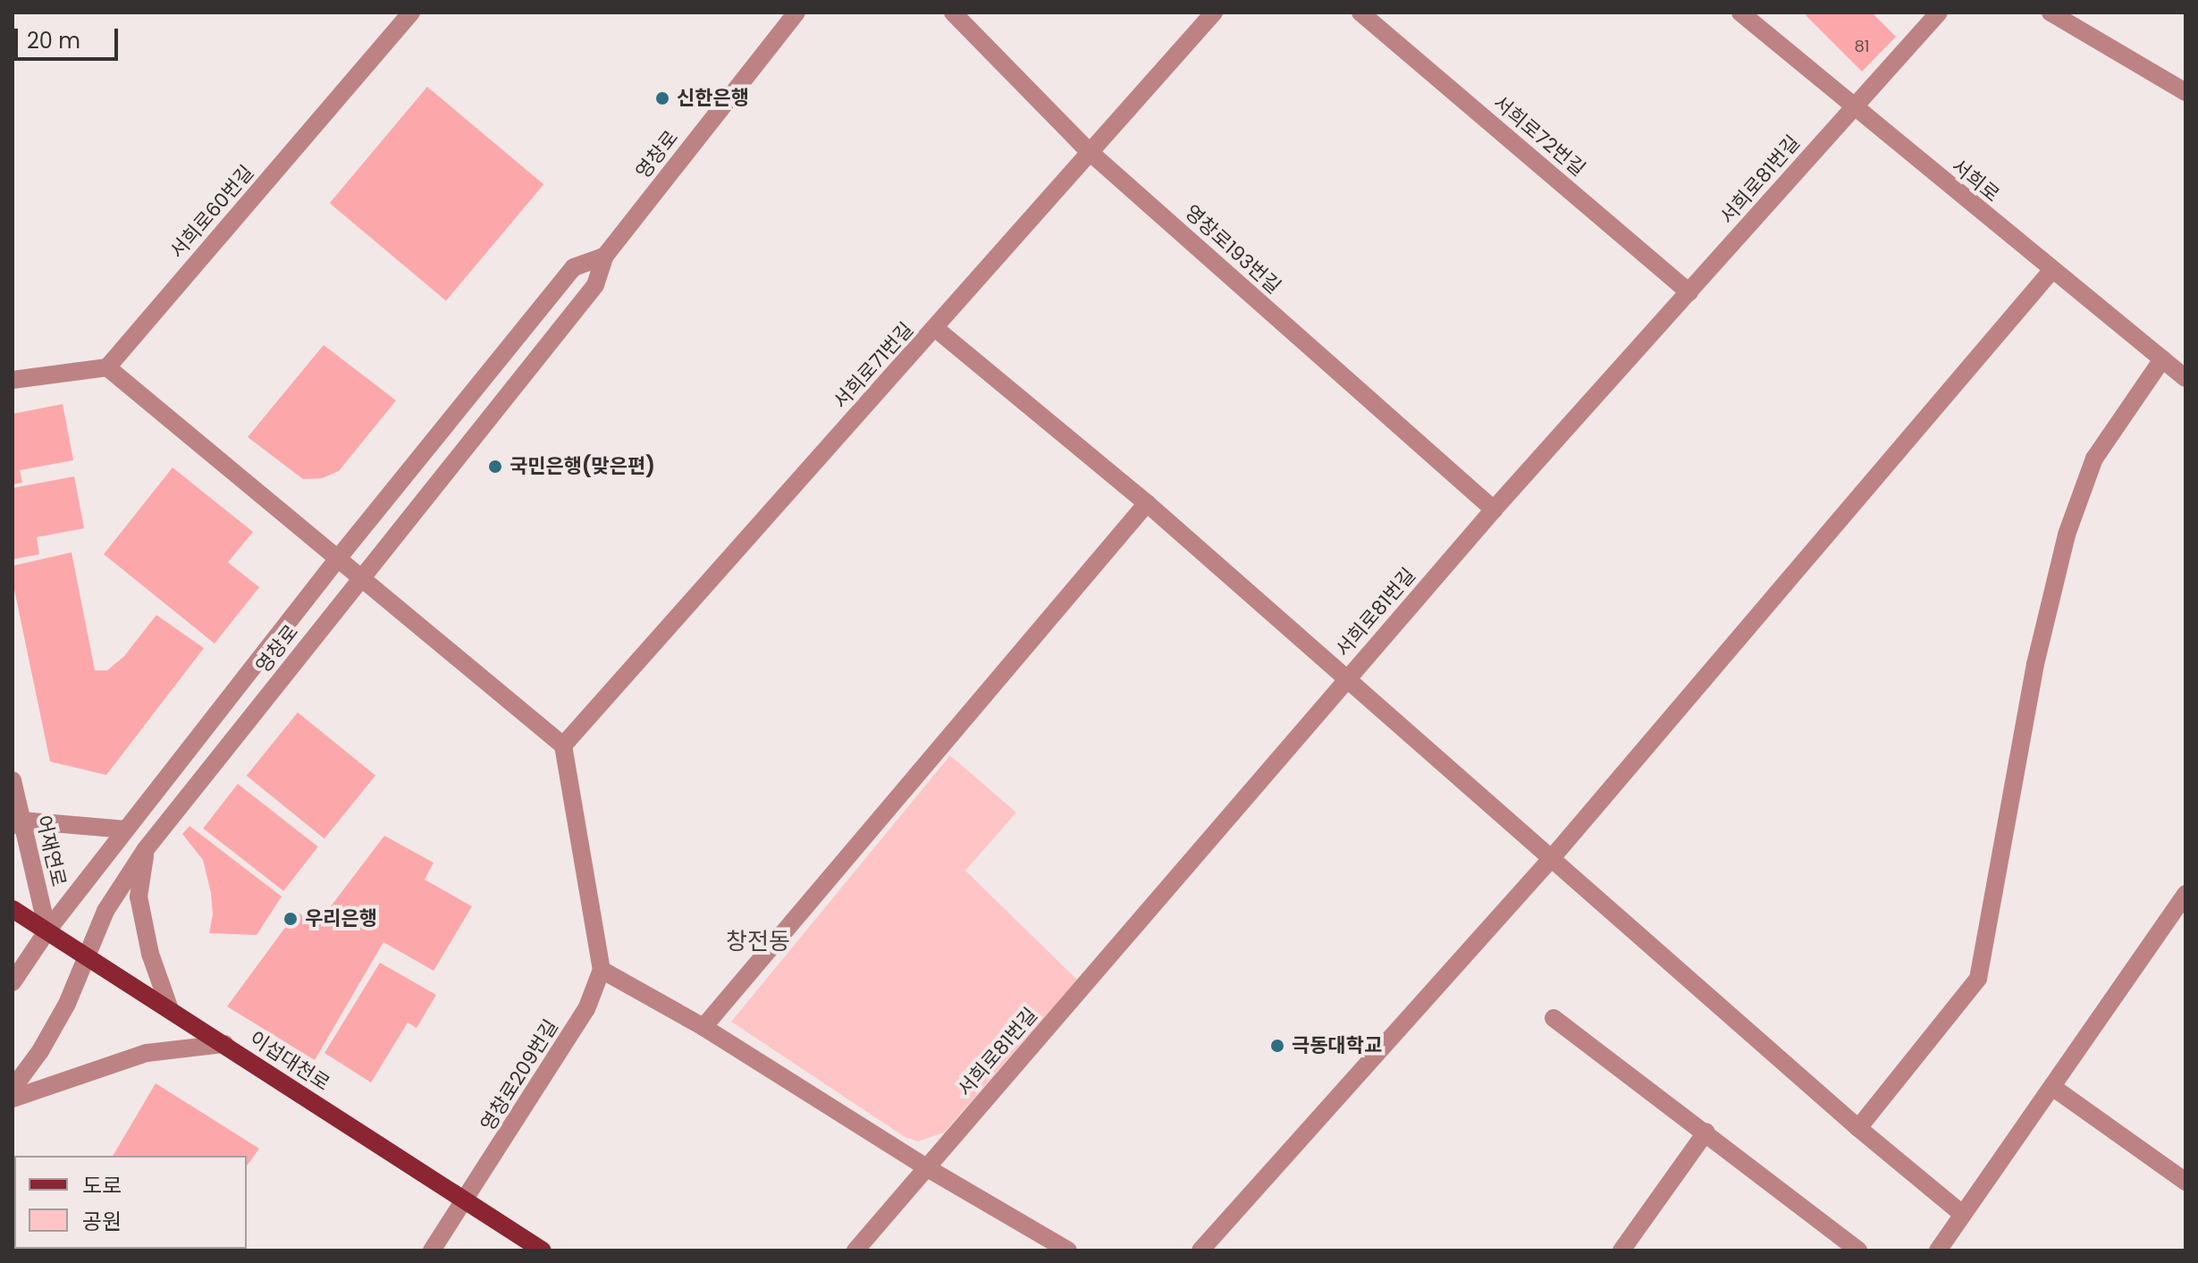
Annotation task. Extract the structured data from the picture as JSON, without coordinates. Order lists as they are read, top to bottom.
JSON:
{
  "streets": {
    "main road": ["이섭대천로"],
    "street": [
      "서희로72번길",
      "영창로",
      "서희로81번길",
      "서희로",
      "서희로60번길",
      "영창로193번길",
      "서희로71번길",
      "어재연로",
      "영창로209번길"
    ]
  },
  "crossings": [
    ["서희로72번길", "서희로81번길"],
    ["영창로", "어재연로"],
    ["영창로", "이섭대천로"],
    ["서희로81번길", "서희로"],
    ["서희로81번길", "영창로193번길"],
    ["영창로193번길", "서희로71번길"],
    ["어재연로", "이섭대천로"],
    ["이섭대천로", "영창로209번길"]
  ],
  "districts": ["창전동"],
  "places": [
    "신한은행",
    "국민은행(맞은편)",
    "우리은행",
    "극동대학교"
  ],
  "house_numbers": ["81"],
  "legend": ["도로", "공원"],
  "scale_bar": "20 m"
}
